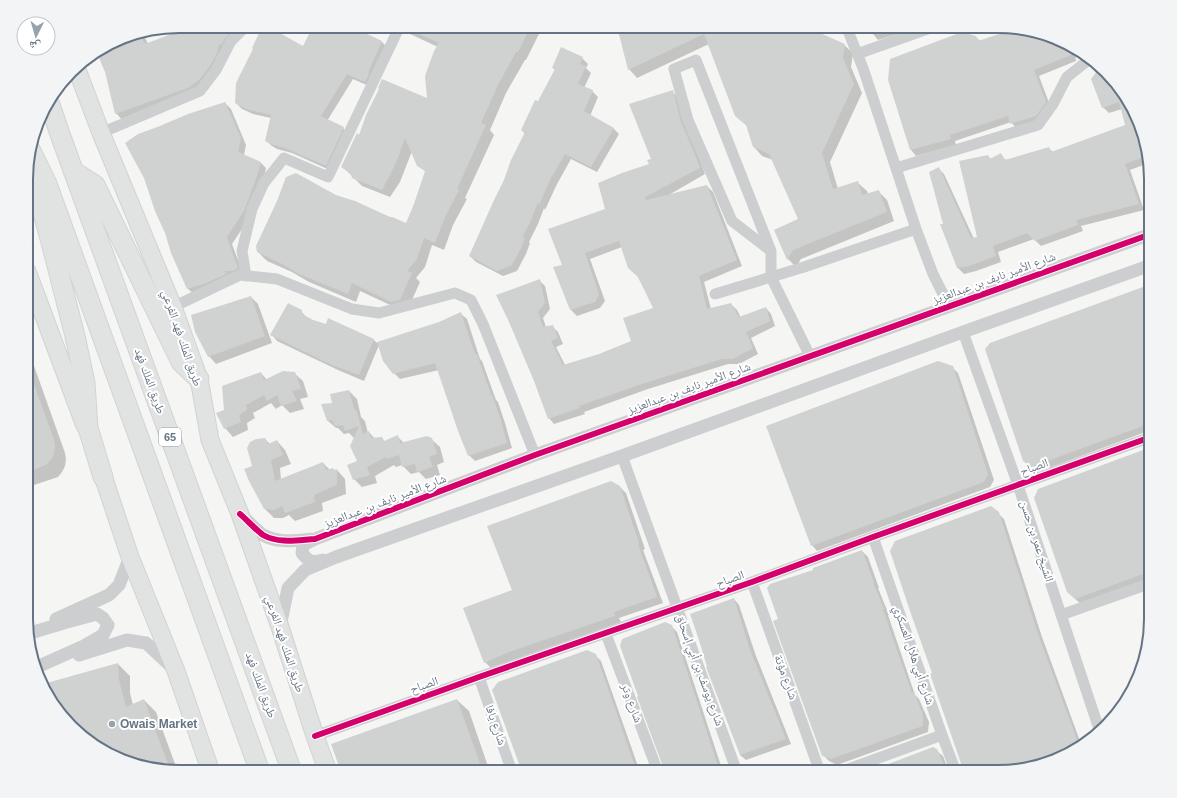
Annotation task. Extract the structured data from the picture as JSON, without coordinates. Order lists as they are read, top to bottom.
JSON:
{
  "streets": {
    "highway": ["طريق الملك فهد", "65"],
    "main road": ["طريق الملك فهد الفرعي"],
    "street": [
      "شارع الأمير نايف بن عبدالعزيز",
      "الصباح",
      "الشيخ عمر بن حسن",
      "شارع أبي هلال العسكري",
      "شارع يوسف بن أبي إسحاق",
      "شارع مؤتة",
      "شارع وتر",
      "شارع يافا"
    ]
  },
  "crossings": [
    ["شارع الأمير نايف بن عبدالعزيز", "طريق الملك فهد الفرعي"],
    ["طريق الملك فهد الفرعي", "الصباح"],
    ["الصباح", "الشيخ عمر بن حسن"],
    ["الصباح", "شارع أبي هلال العسكري"],
    ["الصباح", "شارع يوسف بن أبي إسحاق"],
    ["الصباح", "شارع مؤتة"],
    ["الصباح", "شارع وتر"],
    ["الصباح", "شارع يافا"]
  ],
  "places": ["Owais Market"],
  "north": "bottom"
}
